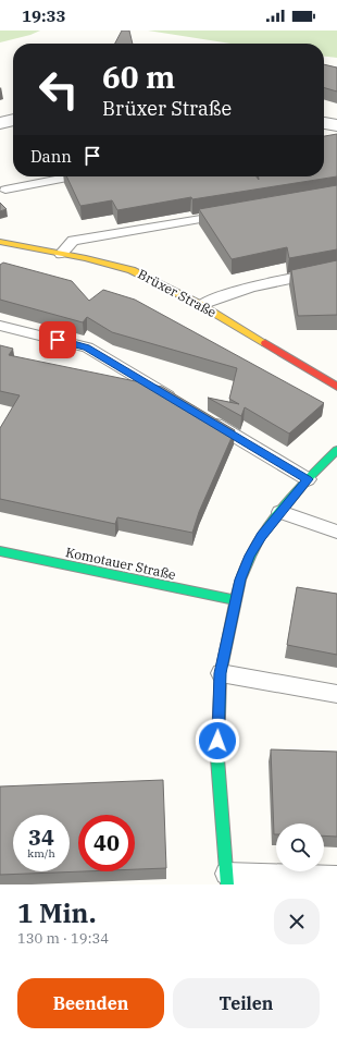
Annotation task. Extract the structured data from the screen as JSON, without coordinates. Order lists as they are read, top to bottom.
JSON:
{
  "streets": {
    "street": ["Brüxer Straße", "Komotauer Straße"]
  },
  "page": {
    "status": "19:33",
    "turn": ["60 m", "Brüxer Straße"],
    "then": "Dann",
    "speed": "34 km/h",
    "limit": "40",
    "heading": ["1 Min.", "130 m · 19:34"],
    "buttons": ["Beenden", "Teilen"]
  }
}
